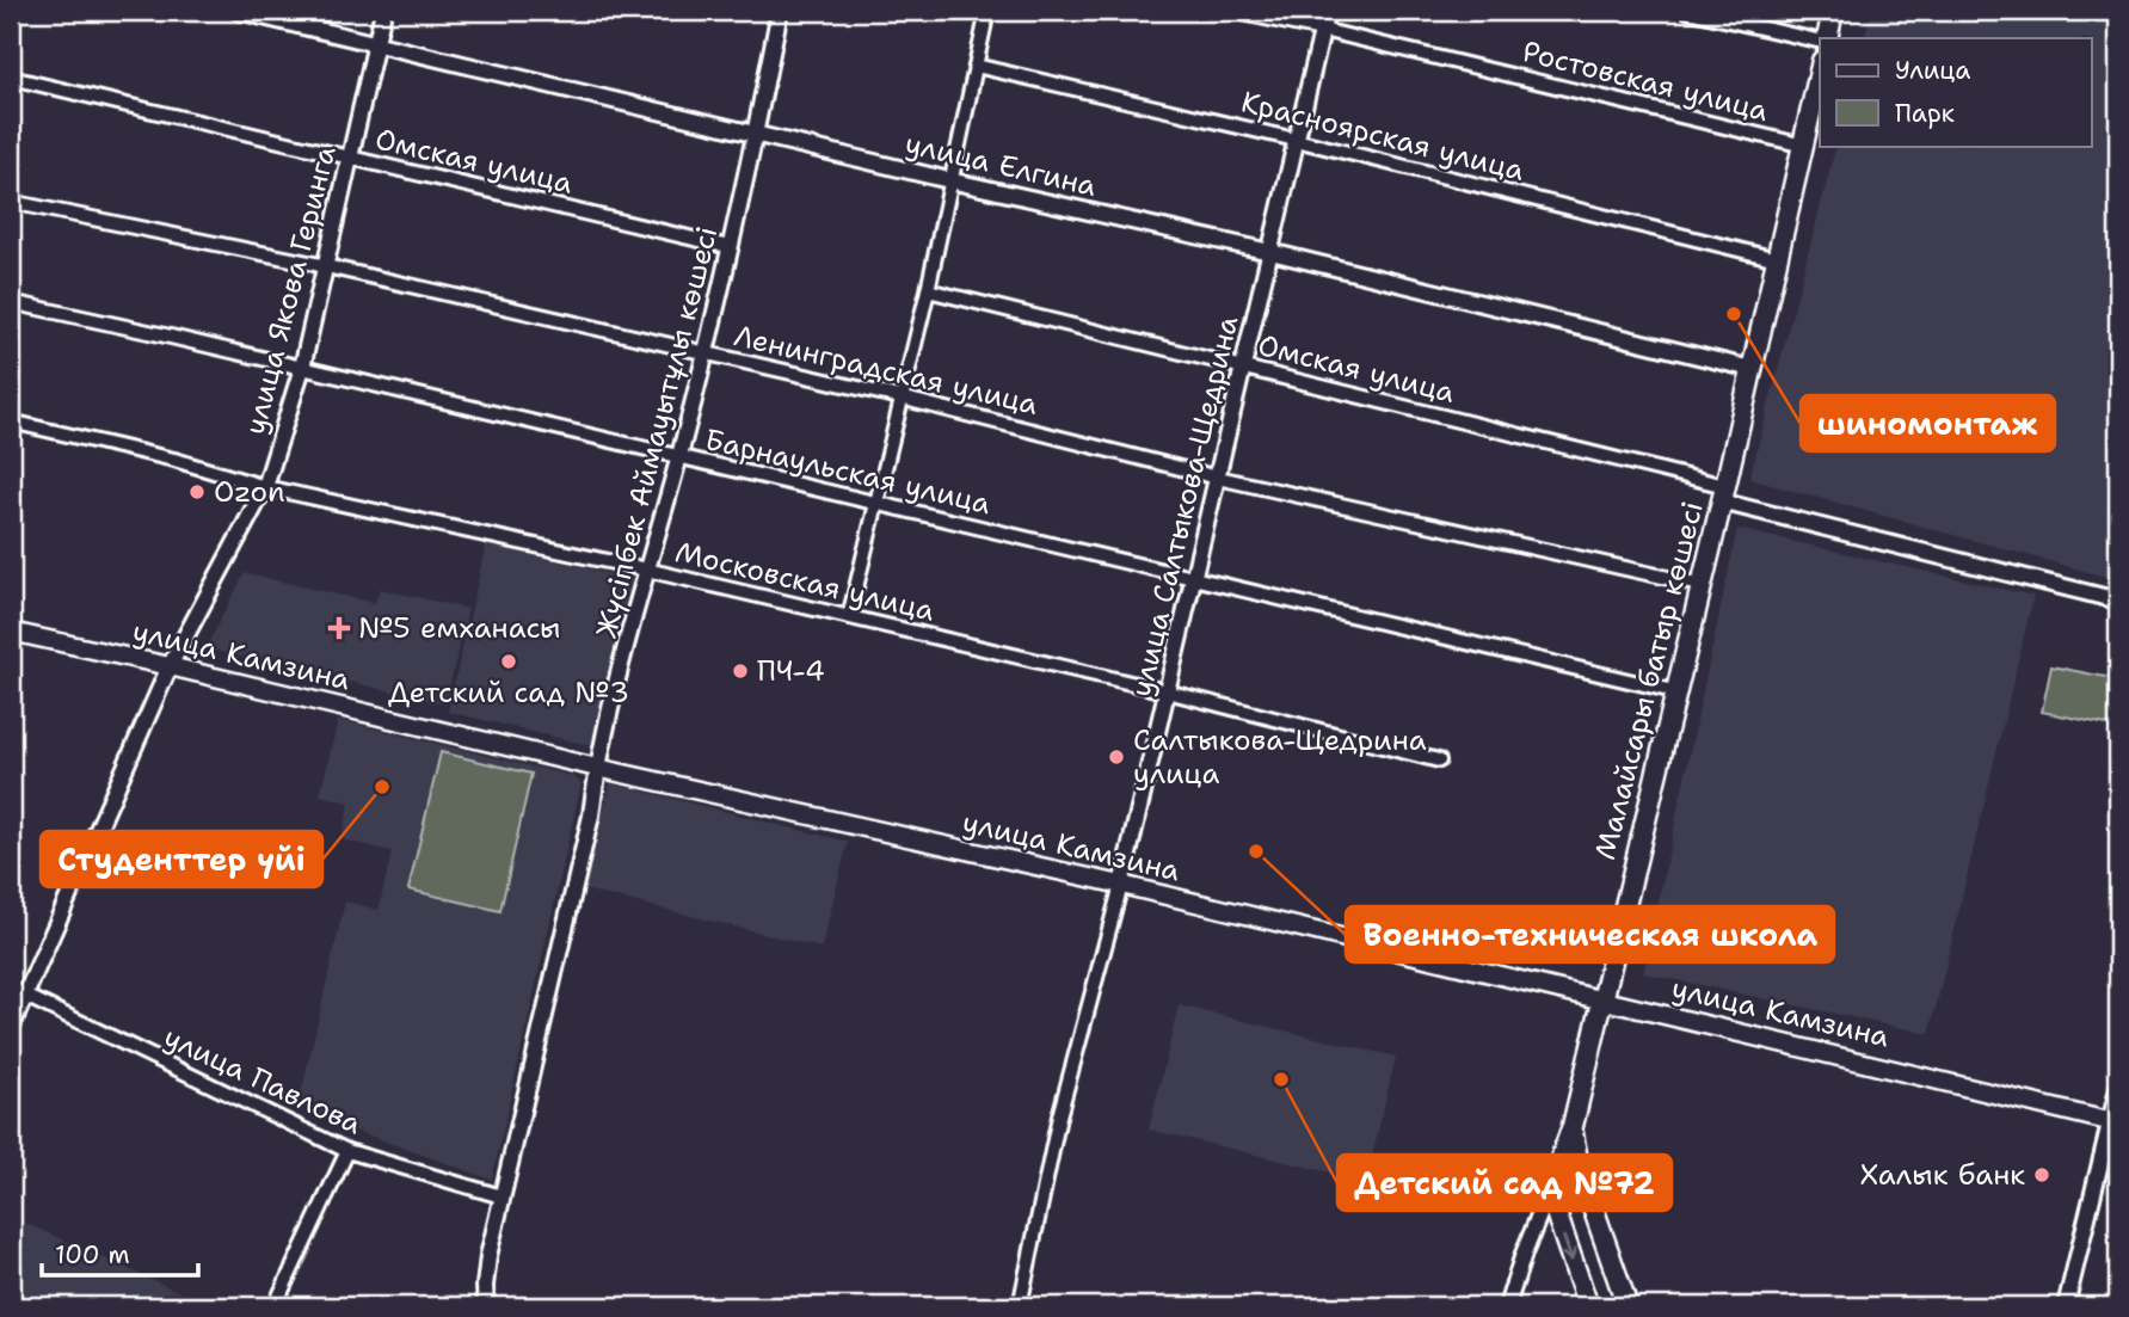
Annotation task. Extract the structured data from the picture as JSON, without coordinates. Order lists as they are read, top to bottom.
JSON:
{
  "streets": {
    "main road": ["улица Камзина", "Малайсары батыр көшесі"],
    "street": [
      "Ростовская улица",
      "Красноярская улица",
      "Омская улица",
      "улица Елгина",
      "улица Якова Геринга",
      "Ленинградская улица",
      "Жүсіпбек Аймауытұлы көшесі",
      "Барнаульская улица",
      "улица Салтыкова-Щедрина",
      "Московская улица",
      "улица Павлова"
    ]
  },
  "crossings": [
    ["Ростовская улица", "улица Салтыкова-Щедрина"],
    ["Ростовская улица", "Малайсары батыр көшесі"],
    ["Красноярская улица", "улица Салтыкова-Щедрина"],
    ["Красноярская улица", "Малайсары батыр көшесі"],
    ["Омская улица", "улица Якова Геринга"],
    ["Омская улица", "Жүсіпбек Аймауытұлы көшесі"],
    ["Омская улица", "улица Салтыкова-Щедрина"],
    ["Омская улица", "Малайсары батыр көшесі"],
    ["улица Елгина", "улица Якова Геринга"],
    ["улица Елгина", "Жүсіпбек Аймауытұлы көшесі"],
    ["улица Елгина", "улица Салтыкова-Щедрина"],
    ["улица Елгина", "Малайсары батыр көшесі"],
    ["улица Якова Геринга", "Ленинградская улица"],
    ["улица Якова Геринга", "Барнаульская улица"],
    ["улица Якова Геринга", "Московская улица"],
    ["улица Якова Геринга", "улица Камзина"],
    ["улица Якова Геринга", "улица Павлова"],
    ["Ленинградская улица", "Жүсіпбек Аймауытұлы көшесі"],
    ["Ленинградская улица", "улица Салтыкова-Щедрина"],
    ["Ленинградская улица", "Малайсары батыр көшесі"],
    ["Жүсіпбек Аймауытұлы көшесі", "Барнаульская улица"],
    ["Жүсіпбек Аймауытұлы көшесі", "Московская улица"],
    ["Жүсіпбек Аймауытұлы көшесі", "улица Камзина"],
    ["Жүсіпбек Аймауытұлы көшесі", "улица Павлова"],
    ["Барнаульская улица", "улица Салтыкова-Щедрина"],
    ["Барнаульская улица", "Малайсары батыр көшесі"],
    ["улица Салтыкова-Щедрина", "Московская улица"],
    ["улица Салтыкова-Щедрина", "улица Камзина"],
    ["улица Камзина", "Малайсары батыр көшесі"]
  ],
  "places": {
    "other": [
      "шиномонтаж",
      "Ozon",
      "Детский сад №3",
      "ПЧ-4",
      "Салтыкова-Щедрина улица",
      "Студенттер үйі",
      "Военно-техническая школа",
      "Детский сад №72",
      "Халык банк"
    ],
    "health": ["№5 емханасы"]
  },
  "legend": ["Улица", "Парк"],
  "scale_bar": "100 m"
}
